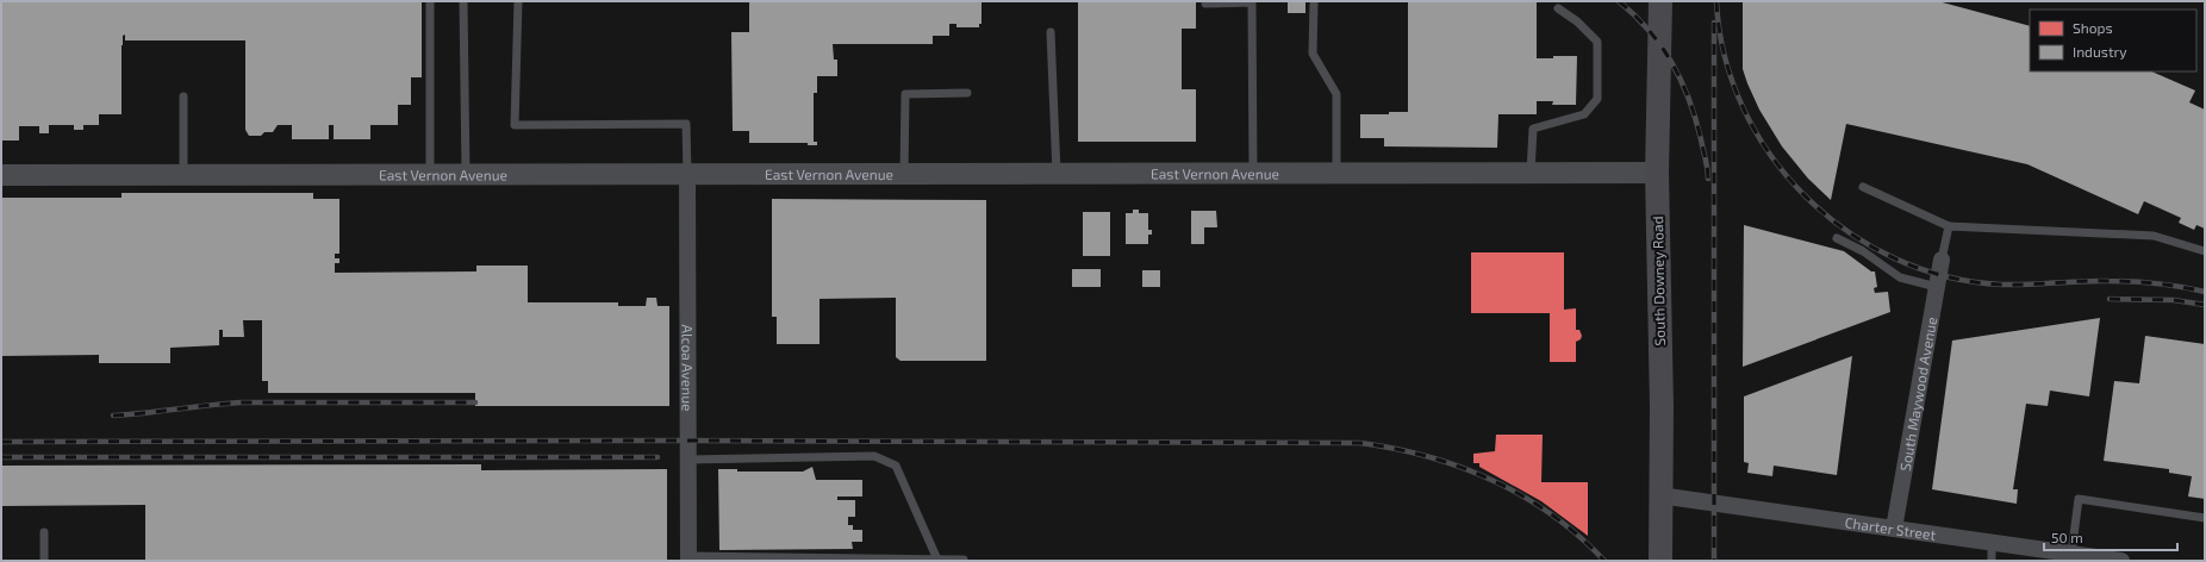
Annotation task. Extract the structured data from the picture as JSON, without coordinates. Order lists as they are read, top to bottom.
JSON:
{
  "streets": {
    "main road": ["South Downey Road"],
    "street": [
      "East Vernon Avenue",
      "Alcoa Avenue",
      "South Maywood Avenue",
      "Charter Street"
    ]
  },
  "crossings": [
    ["East Vernon Avenue", "South Downey Road"],
    ["East Vernon Avenue", "Alcoa Avenue"],
    ["South Downey Road", "Charter Street"],
    ["South Maywood Avenue", "Charter Street"]
  ],
  "legend": ["Shops", "Industry"],
  "scale_bar": "50 m"
}
